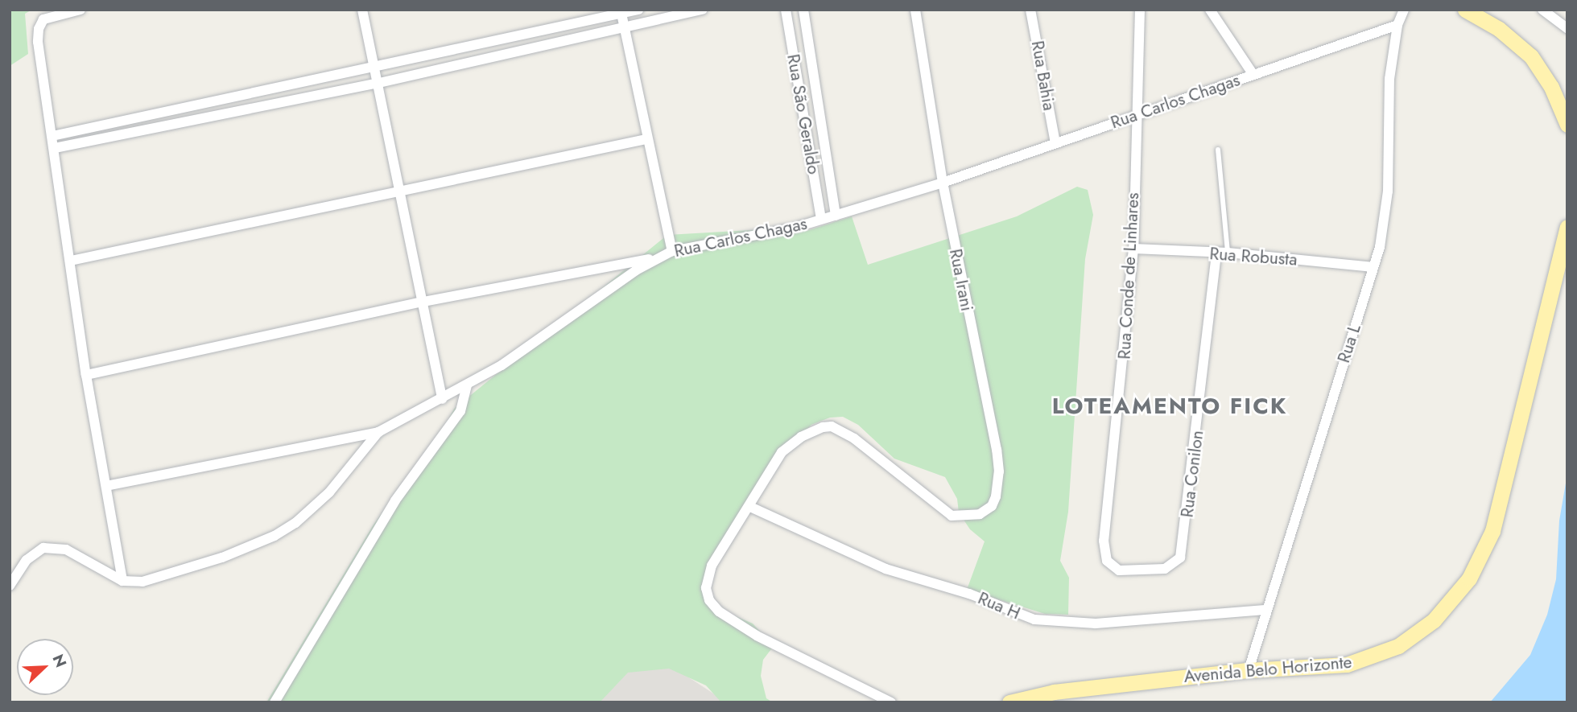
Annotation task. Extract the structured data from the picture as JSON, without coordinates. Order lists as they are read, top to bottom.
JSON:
{
  "streets": {
    "main road": ["Avenida Belo Horizonte"],
    "street": [
      "Rua Bahia",
      "Rua Carlos Chagas",
      "Rua São Geraldo",
      "Rua Robusta",
      "Rua Conde de Linhares",
      "Rua Irani",
      "Rua L",
      "Rua Conilon",
      "Rua H"
    ]
  },
  "crossings": [
    ["Rua Bahia", "Rua Carlos Chagas"],
    ["Rua Carlos Chagas", "Rua São Geraldo"],
    ["Rua Carlos Chagas", "Rua Conde de Linhares"],
    ["Rua Carlos Chagas", "Rua Irani"],
    ["Rua Carlos Chagas", "Rua L"],
    ["Rua Robusta", "Rua Conde de Linhares"],
    ["Rua Robusta", "Rua L"],
    ["Rua Robusta", "Rua Conilon"],
    ["Rua Conde de Linhares", "Rua Conilon"],
    ["Rua Irani", "Rua H"],
    ["Rua L", "Rua H"],
    ["Rua L", "Avenida Belo Horizonte"]
  ],
  "districts": ["LOTEAMENTO FICK"],
  "north": "top right"
}
